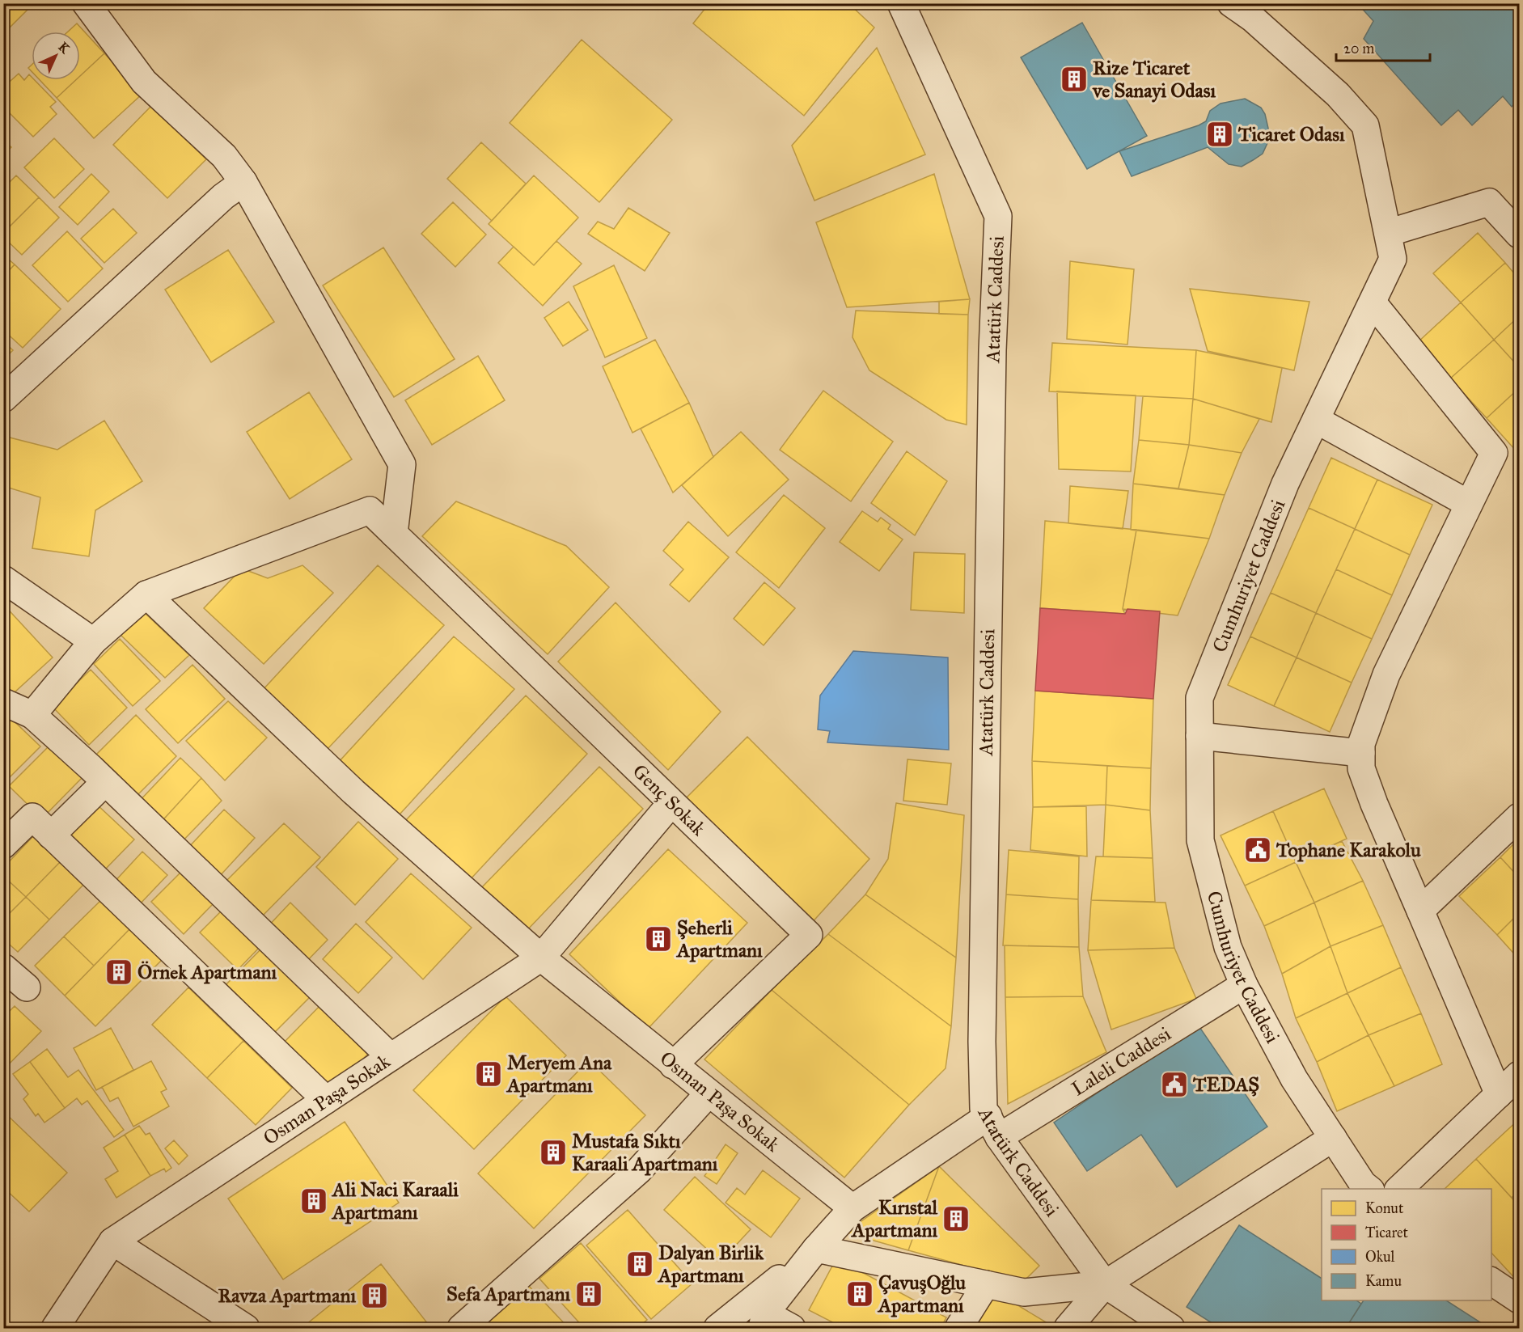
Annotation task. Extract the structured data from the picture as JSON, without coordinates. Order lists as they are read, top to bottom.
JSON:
{
  "streets": {
    "street": [
      "Atatürk Caddesi",
      "Cumhuriyet Caddesi",
      "Genç Sokak",
      "Laleli Caddesi",
      "Osman Paşa Sokak"
    ]
  },
  "crossings": [
    ["Atatürk Caddesi", "Laleli Caddesi"],
    ["Cumhuriyet Caddesi", "Laleli Caddesi"],
    ["Genç Sokak", "Osman Paşa Sokak"],
    ["Laleli Caddesi", "Osman Paşa Sokak"]
  ],
  "places": {
    "building": [
      "Rize Ticaret ve Sanayi Odası",
      "Ticaret Odası",
      "Şeherli Apartmanı",
      "Örnek Apartmanı",
      "Meryem Ana Apartmanı",
      "Mustafa Sıktı Karaali Apartmanı",
      "Ali Naci Karaali Apartmanı",
      "Kırıstal Apartmanı",
      "Dalyan Birlik Apartmanı",
      "Sefa Apartmanı",
      "ÇavuşOğlu Apartmanı",
      "Ravza Apartmanı"
    ],
    "public building": ["Tophane Karakolu", "TEDAŞ"]
  },
  "legend": [
    "Konut",
    "Ticaret",
    "Okul",
    "Kamu"
  ],
  "scale_bar": "20 m",
  "north": "top right"
}
